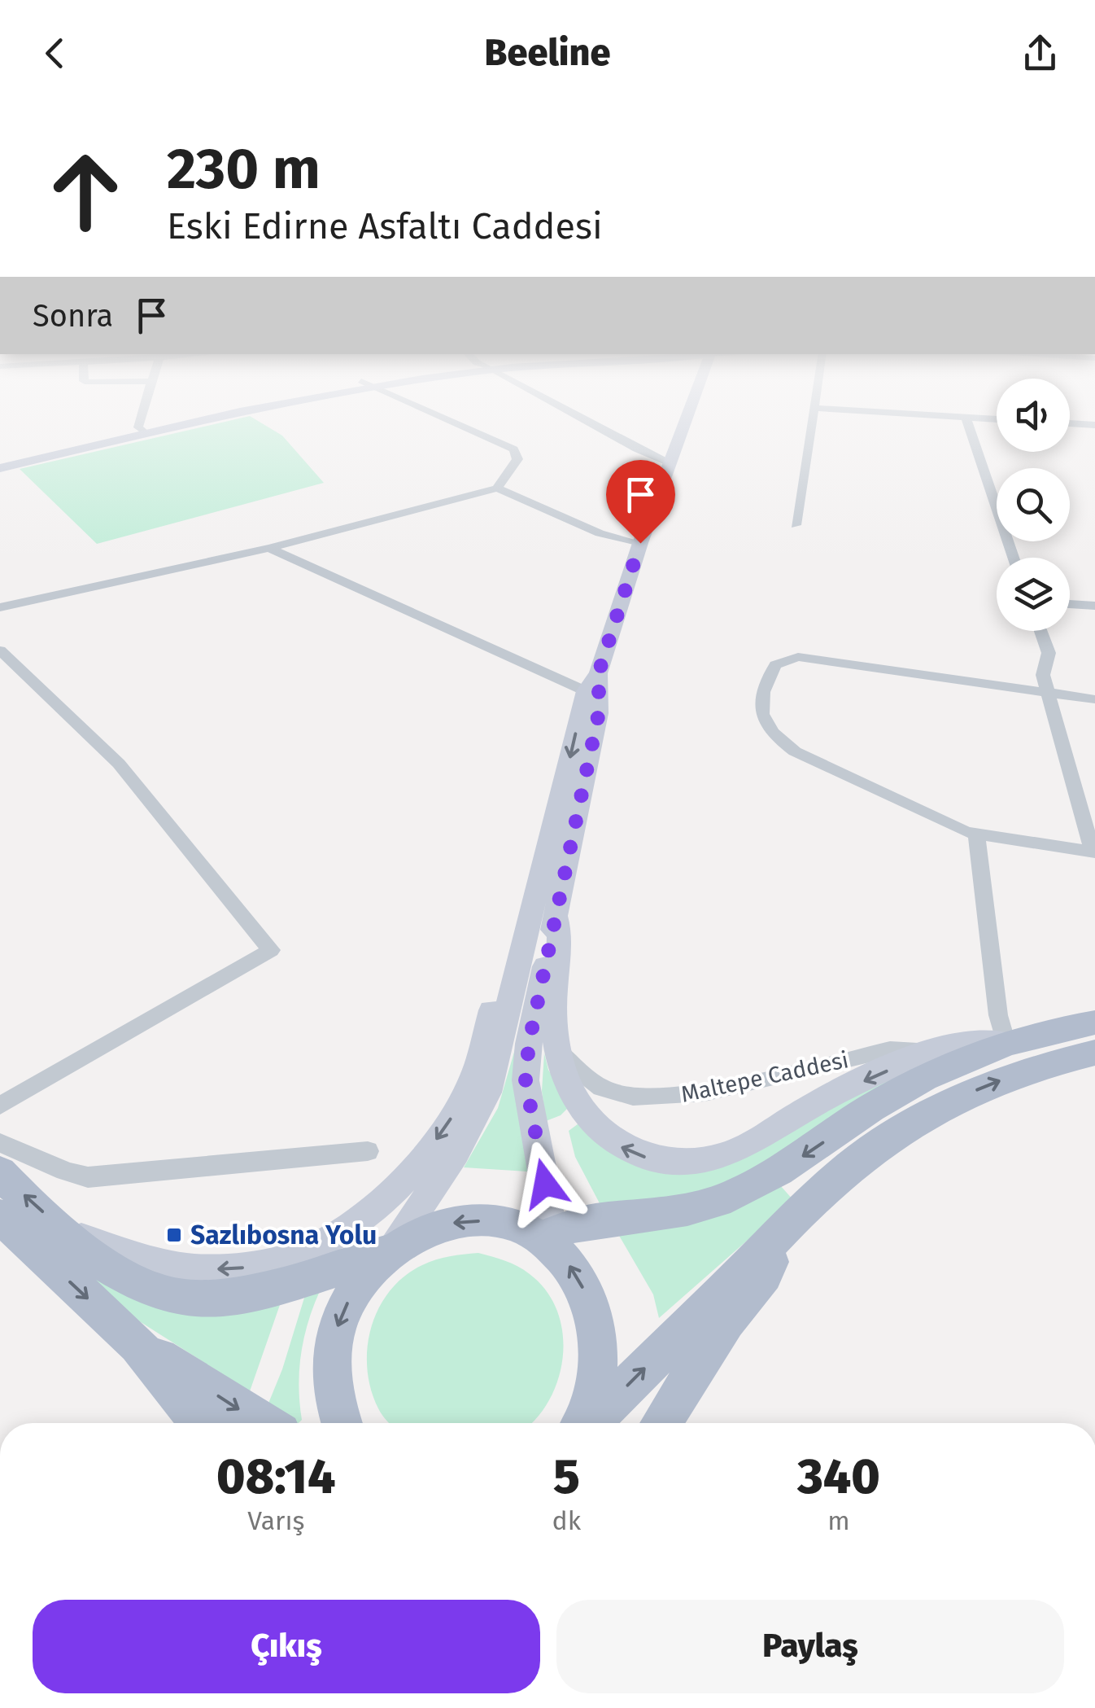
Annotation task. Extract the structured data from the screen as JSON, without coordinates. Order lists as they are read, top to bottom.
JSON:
{
  "streets": {
    "street": ["Maltepe Caddesi"]
  },
  "places": {
    "transit": ["Sazlıbosna Yolu"]
  },
  "page": {
    "header": "Beeline",
    "turn": ["230 m", "Eski Edirne Asfaltı Caddesi"],
    "then": "Sonra",
    "eta": [
      "08:14",
      "Varış",
      "5",
      "dk",
      "340",
      "m"
    ],
    "buttons": ["Çıkış", "Paylaş"]
  }
}
